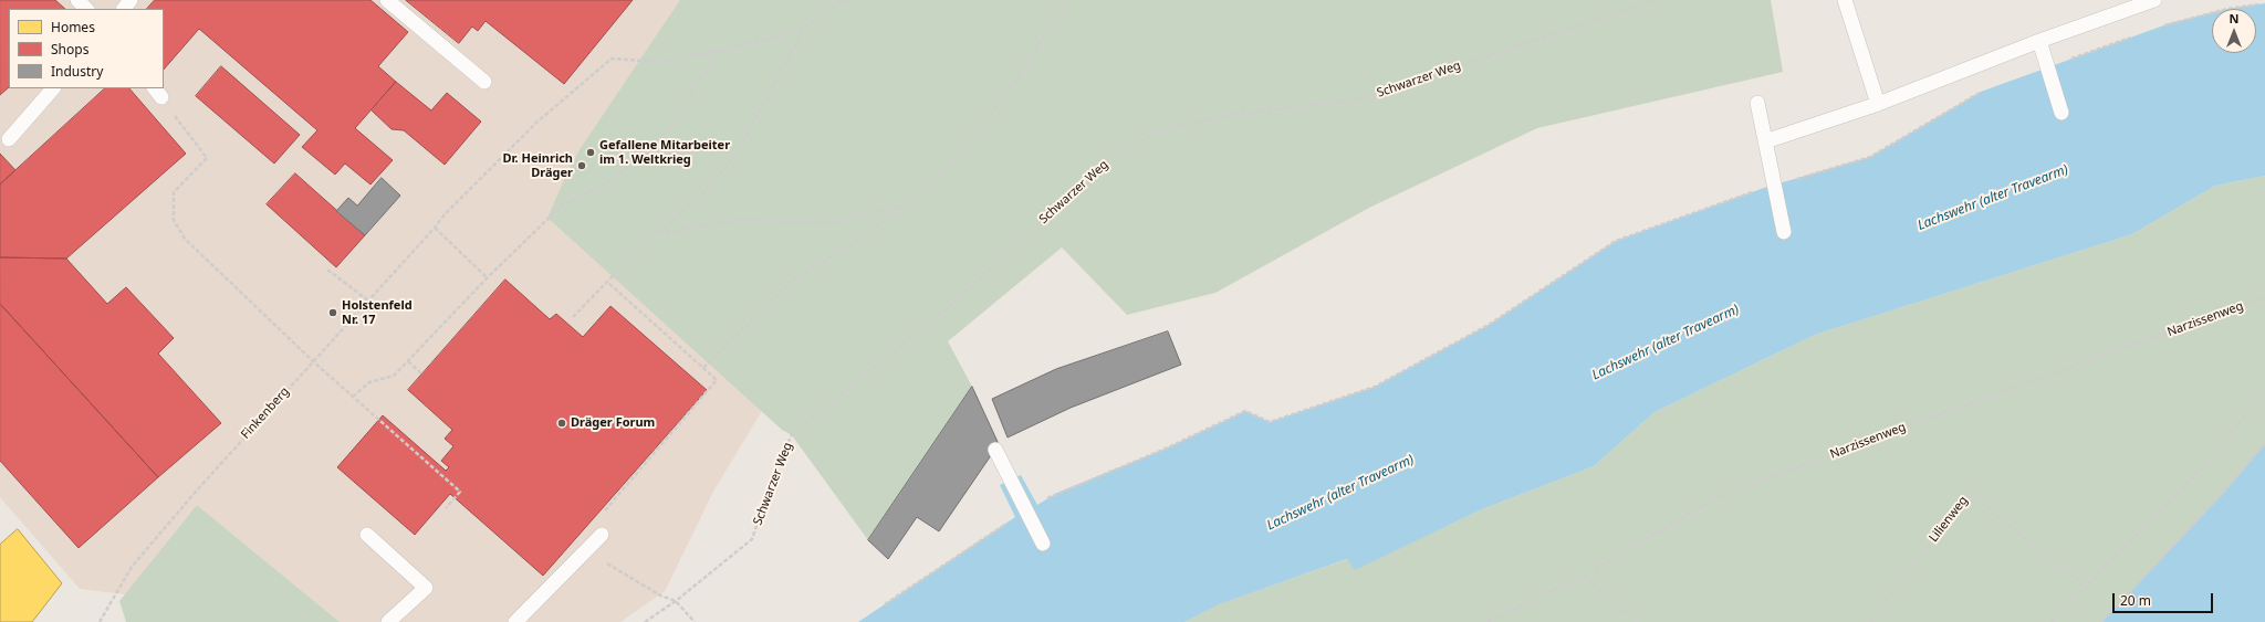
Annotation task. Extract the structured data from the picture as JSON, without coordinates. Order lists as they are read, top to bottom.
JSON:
{
  "streets": {
    "path": [
      "Schwarzer Weg",
      "Narzissenweg",
      "Finkenberg",
      "Lilienweg"
    ]
  },
  "water": ["Lachswehr (alter Travearm)"],
  "places": [
    "Gefallene Mitarbeiter im 1. Weltkrieg",
    "Dr. Heinrich Dräger",
    "Holstenfeld Nr. 17",
    "Dräger Forum"
  ],
  "legend": ["Homes", "Shops", "Industry"],
  "scale_bar": "20 m",
  "north": "top"
}
